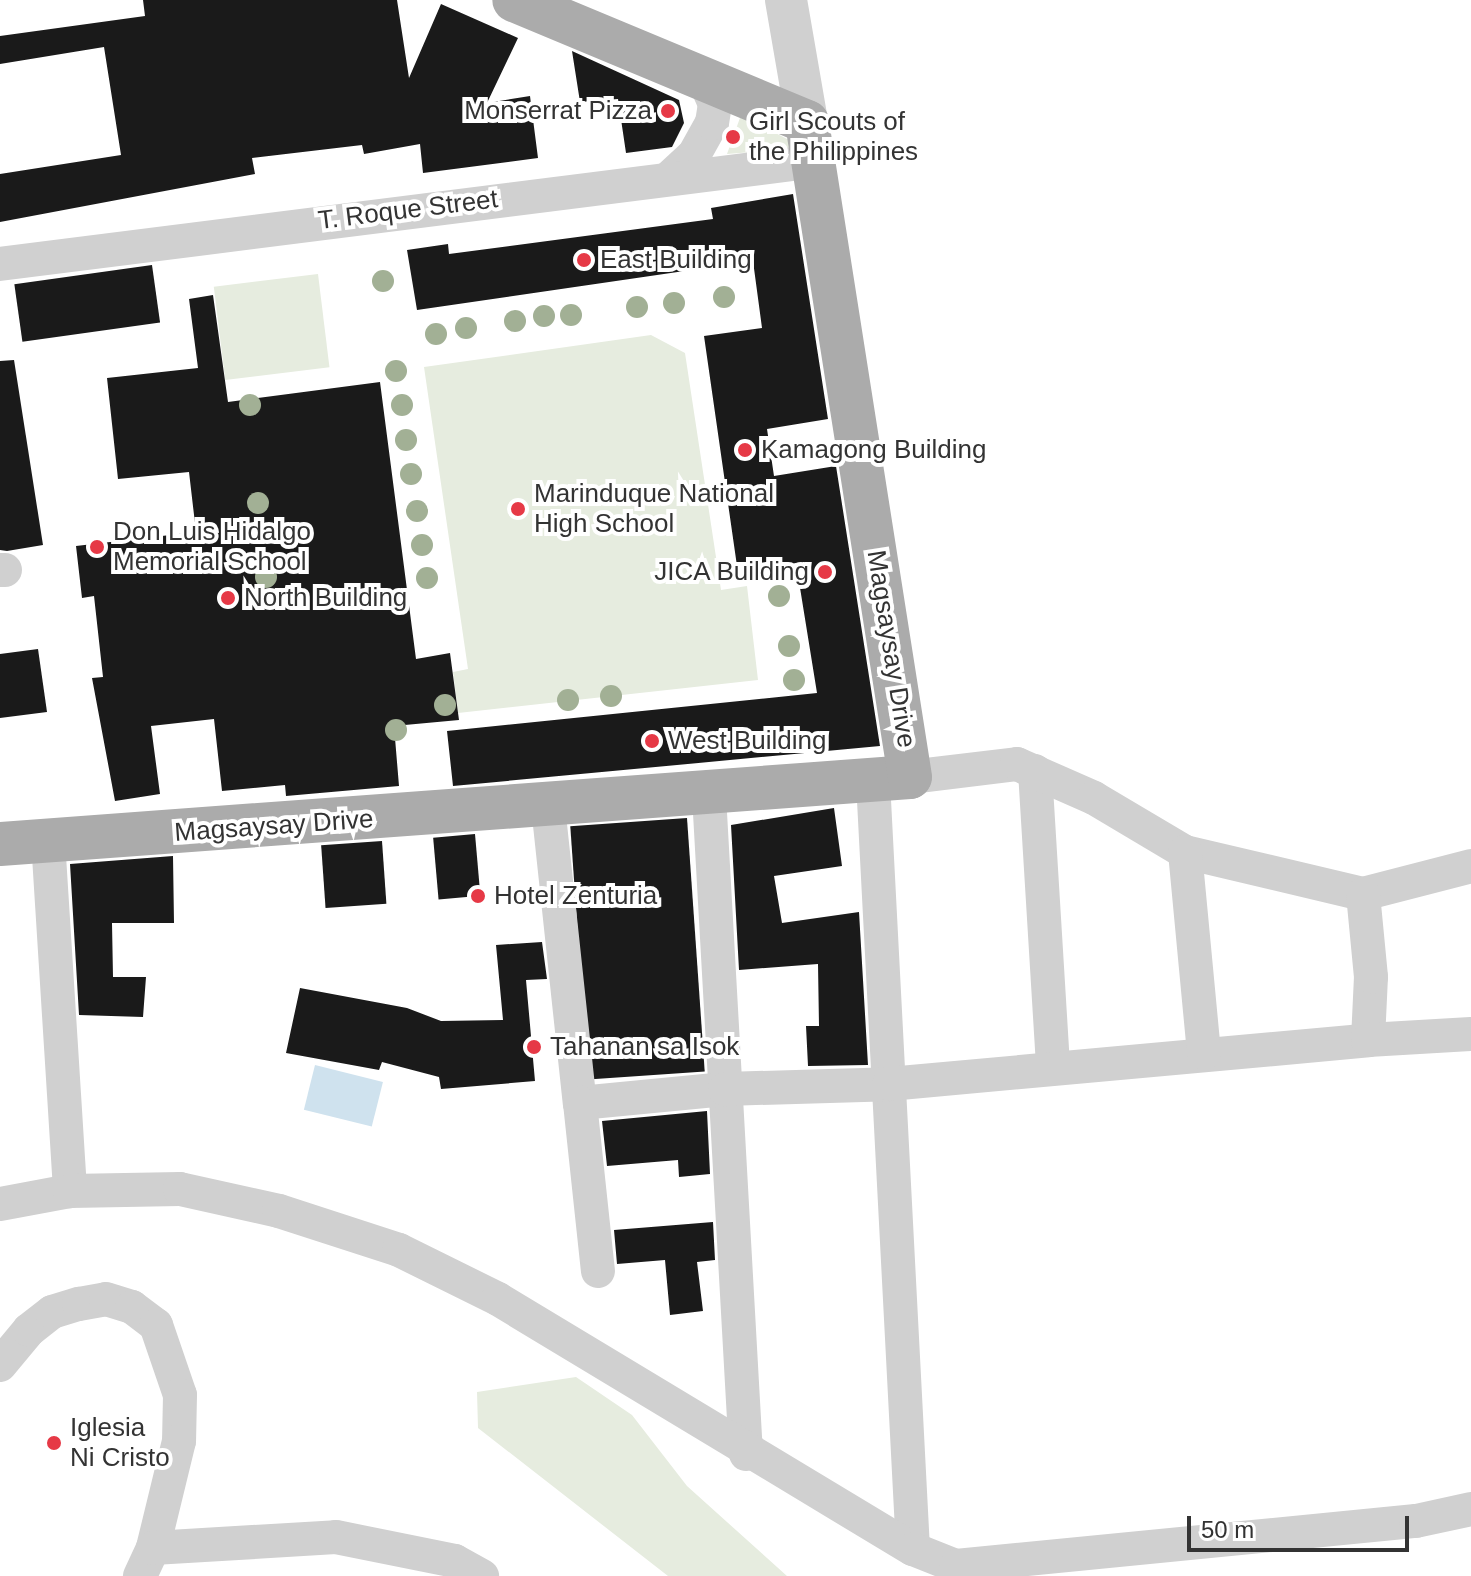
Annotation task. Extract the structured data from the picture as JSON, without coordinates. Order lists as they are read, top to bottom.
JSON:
{
  "streets": {
    "main road": ["Magsaysay Drive"],
    "street": ["T. Roque Street"]
  },
  "crossings": [
    ["T. Roque Street", "Magsaysay Drive"]
  ],
  "places": [
    "Monserrat Pizza",
    "Girl Scouts of the Philippines",
    "East Building",
    "Kamagong Building",
    "Marinduque National High School",
    "Don Luis Hidalgo Memorial School",
    "JICA Building",
    "North Building",
    "West Building",
    "Hotel Zenturia",
    "Tahanan sa Isok",
    "Iglesia Ni Cristo"
  ],
  "scale_bar": "50 m"
}
